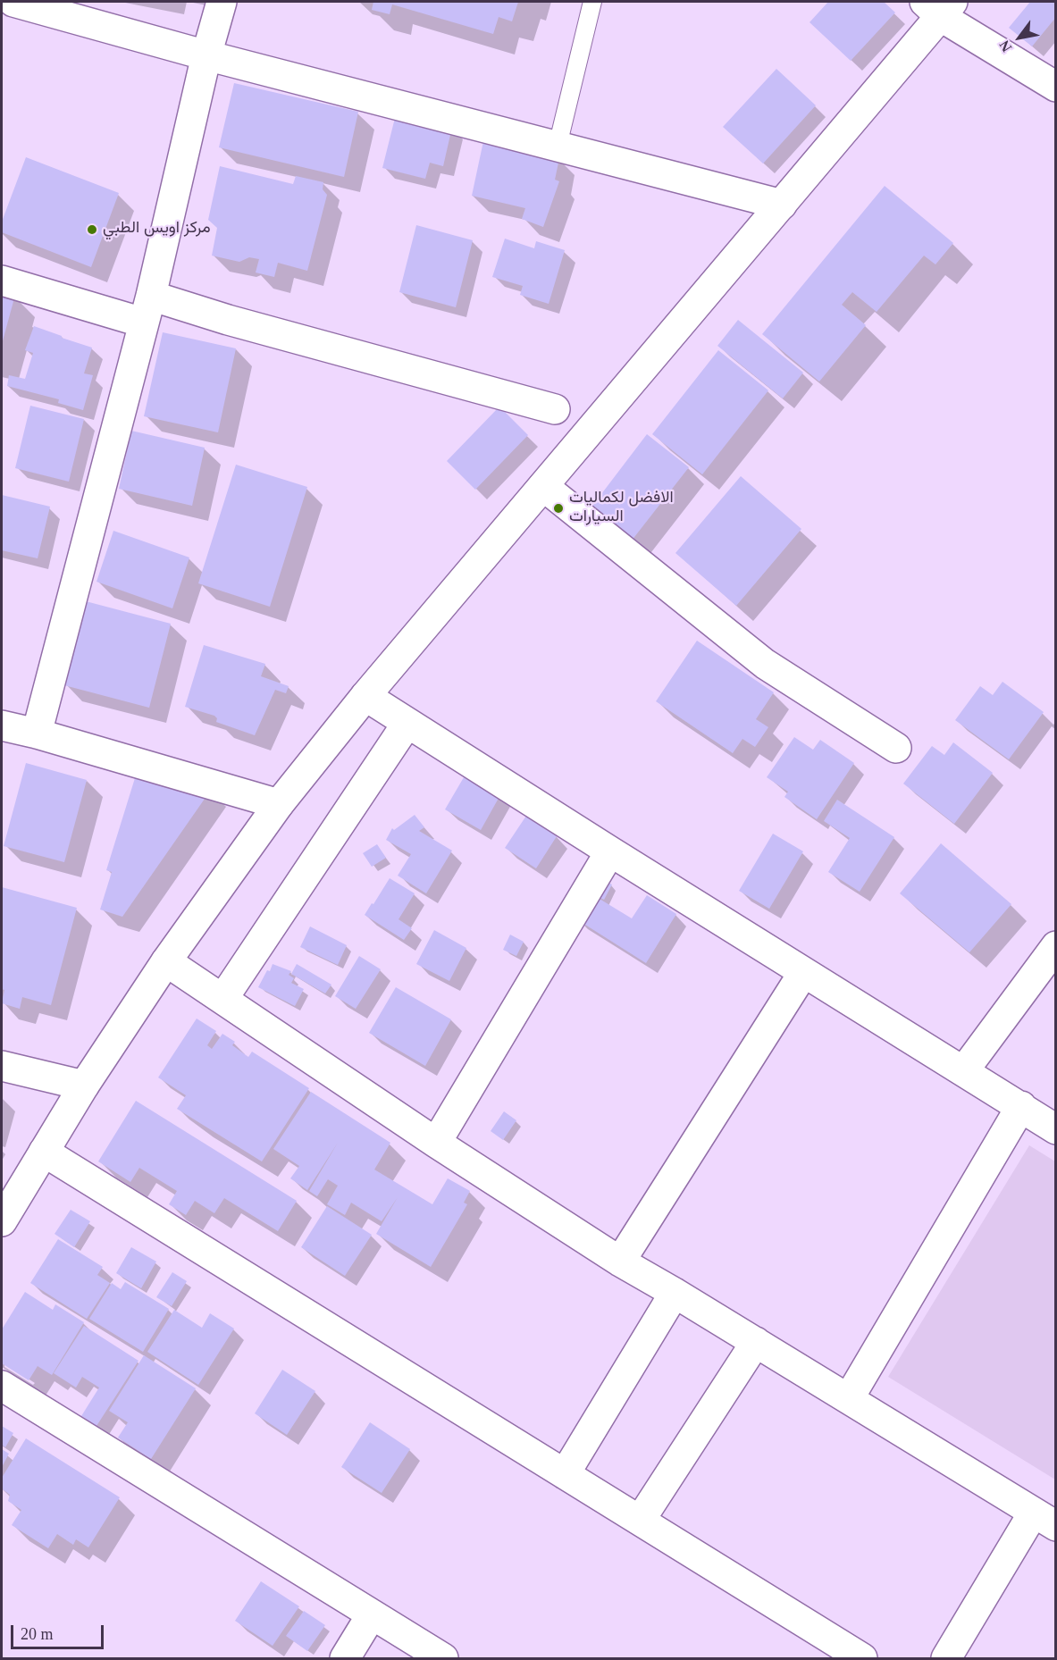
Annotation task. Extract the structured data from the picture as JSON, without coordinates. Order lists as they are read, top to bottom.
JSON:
{
  "places": ["مركز اويس الطبي", "الافضل لكماليات السيارات"],
  "scale_bar": "20 m",
  "north": "bottom left"
}
